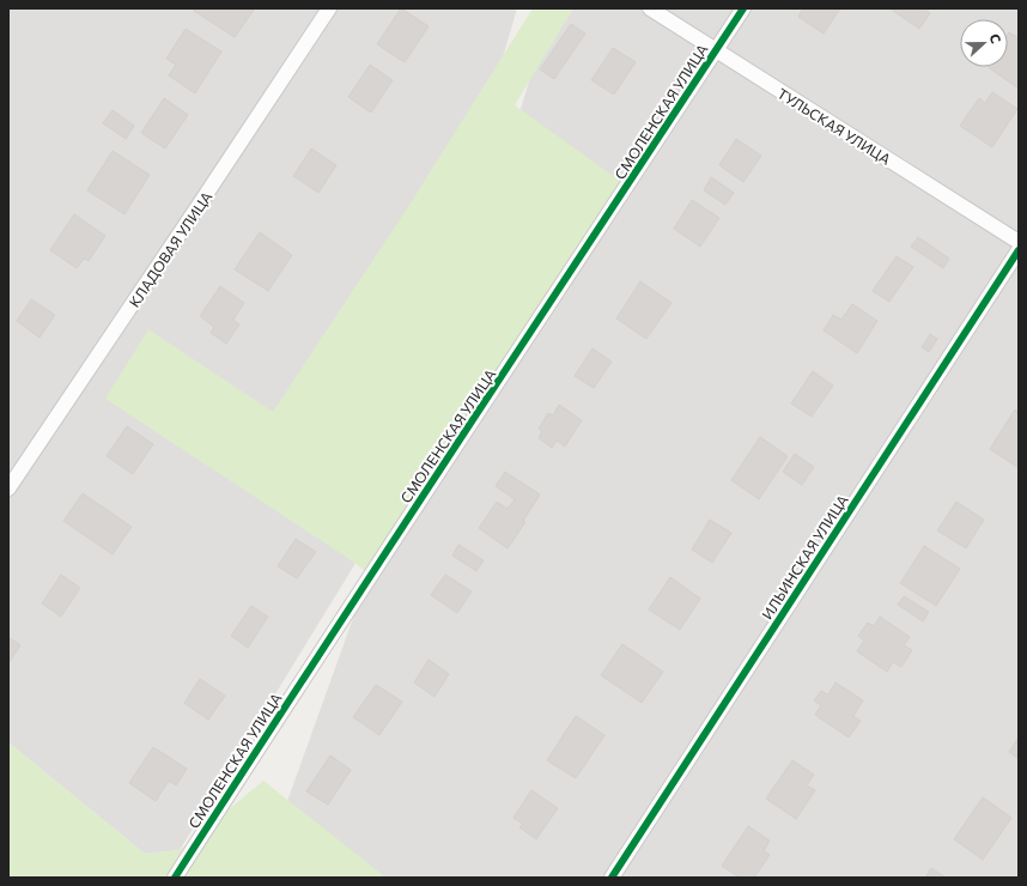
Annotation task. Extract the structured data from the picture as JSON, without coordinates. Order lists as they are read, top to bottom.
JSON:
{
  "streets": {
    "street": [
      "СМОЛЕНСКАЯ УЛИЦА",
      "ТУЛЬСКАЯ УЛИЦА",
      "КЛАДОВАЯ УЛИЦА",
      "ИЛЬИНСКАЯ УЛИЦА"
    ]
  },
  "crossings": [
    ["СМОЛЕНСКАЯ УЛИЦА", "ТУЛЬСКАЯ УЛИЦА"]
  ],
  "north": "right"
}
